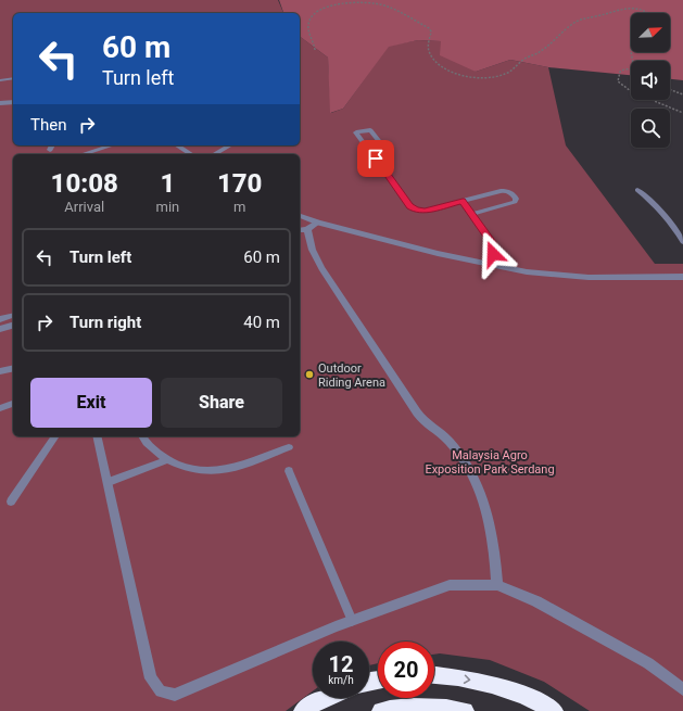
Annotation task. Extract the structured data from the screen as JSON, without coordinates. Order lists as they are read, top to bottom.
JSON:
{
  "parks": ["Malaysia Agro Exposition Park Serdang"],
  "places": ["Outdoor Riding Arena"],
  "north": "top right",
  "page": {
    "turn": ["60 m", "Turn left"],
    "then": "Then",
    "eta": [
      "10:08",
      "Arrival",
      "1",
      "min",
      "170",
      "m"
    ],
    "list": [
      {
        "name": "Turn left",
        "value": "60 m"
      },
      {
        "name": "Turn right",
        "value": "40 m"
      }
    ],
    "buttons": ["Exit", "Share"],
    "speed": "12 km/h",
    "limit": "20"
  }
}
